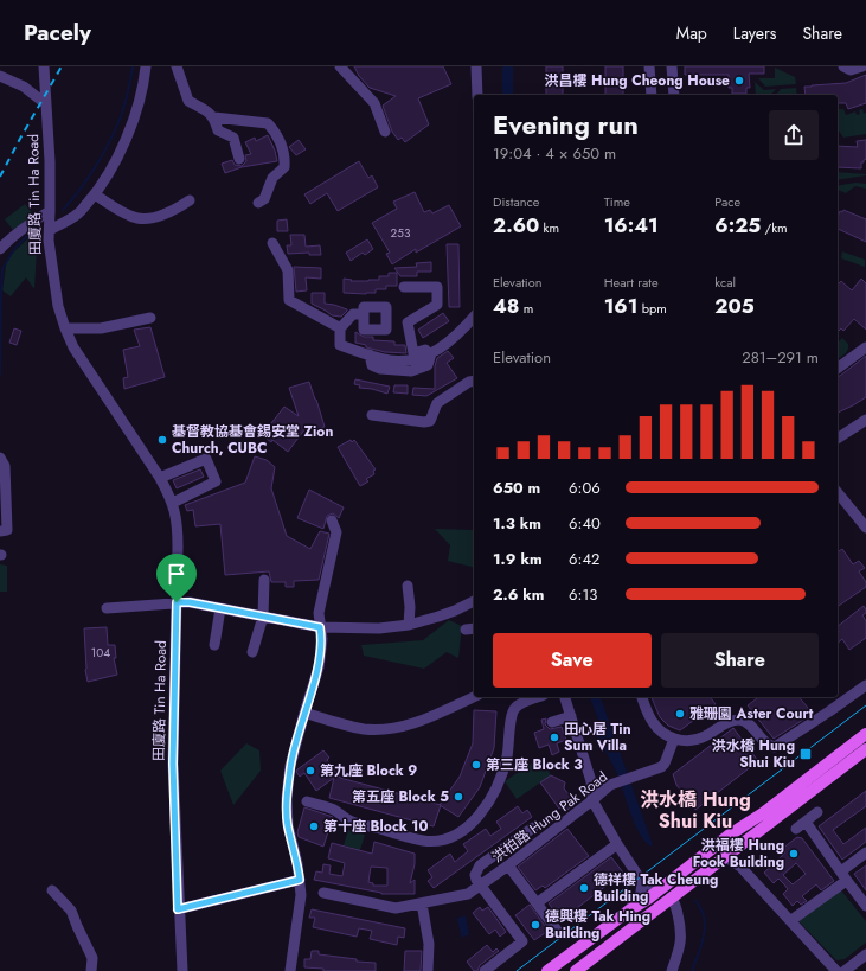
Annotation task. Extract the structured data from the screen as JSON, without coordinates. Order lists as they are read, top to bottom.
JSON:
{
  "streets": {
    "street": ["田廈路 Tin Ha Road", "洪柏路 Hung Pak Road"]
  },
  "districts": ["洪水橋 Hung Shui Kiu"],
  "places": {
    "other": [
      "洪昌樓 Hung Cheong House",
      "基督教協基會錫安堂 Zion Church, CUBC",
      "雅珊園 Aster Court",
      "田心居 Tin Sum Villa",
      "第三座 Block 3",
      "第九座 Block 9",
      "第五座 Block 5",
      "第十座 Block 10",
      "洪福樓 Hung Fook Building",
      "德祥樓 Tak Cheung Building",
      "德興樓 Tak Hing Building"
    ],
    "transit": ["洪水橋 Hung Shui Kiu"]
  },
  "house_numbers": ["253", "104"],
  "page": {
    "header": "Pacely",
    "nav": ["Map", "Layers", "Share"],
    "heading": ["Evening run", "19:04 · 4 × 650 m"],
    "stats": [
      ["Distance", "2.60 km"],
      ["Time", "16:41"],
      ["Pace", "6:25 /km"],
      ["Elevation", "48 m"],
      ["Heart rate", "161 bpm"],
      ["kcal", "205"]
    ],
    "chart": ["Elevation", "281–291 m"],
    "list": [
      {
        "name": "650 m",
        "note": "6:06"
      },
      {
        "name": "1.3 km",
        "note": "6:40"
      },
      {
        "name": "1.9 km",
        "note": "6:42"
      },
      {
        "name": "2.6 km",
        "note": "6:13"
      }
    ],
    "buttons": ["Save", "Share"]
  }
}
